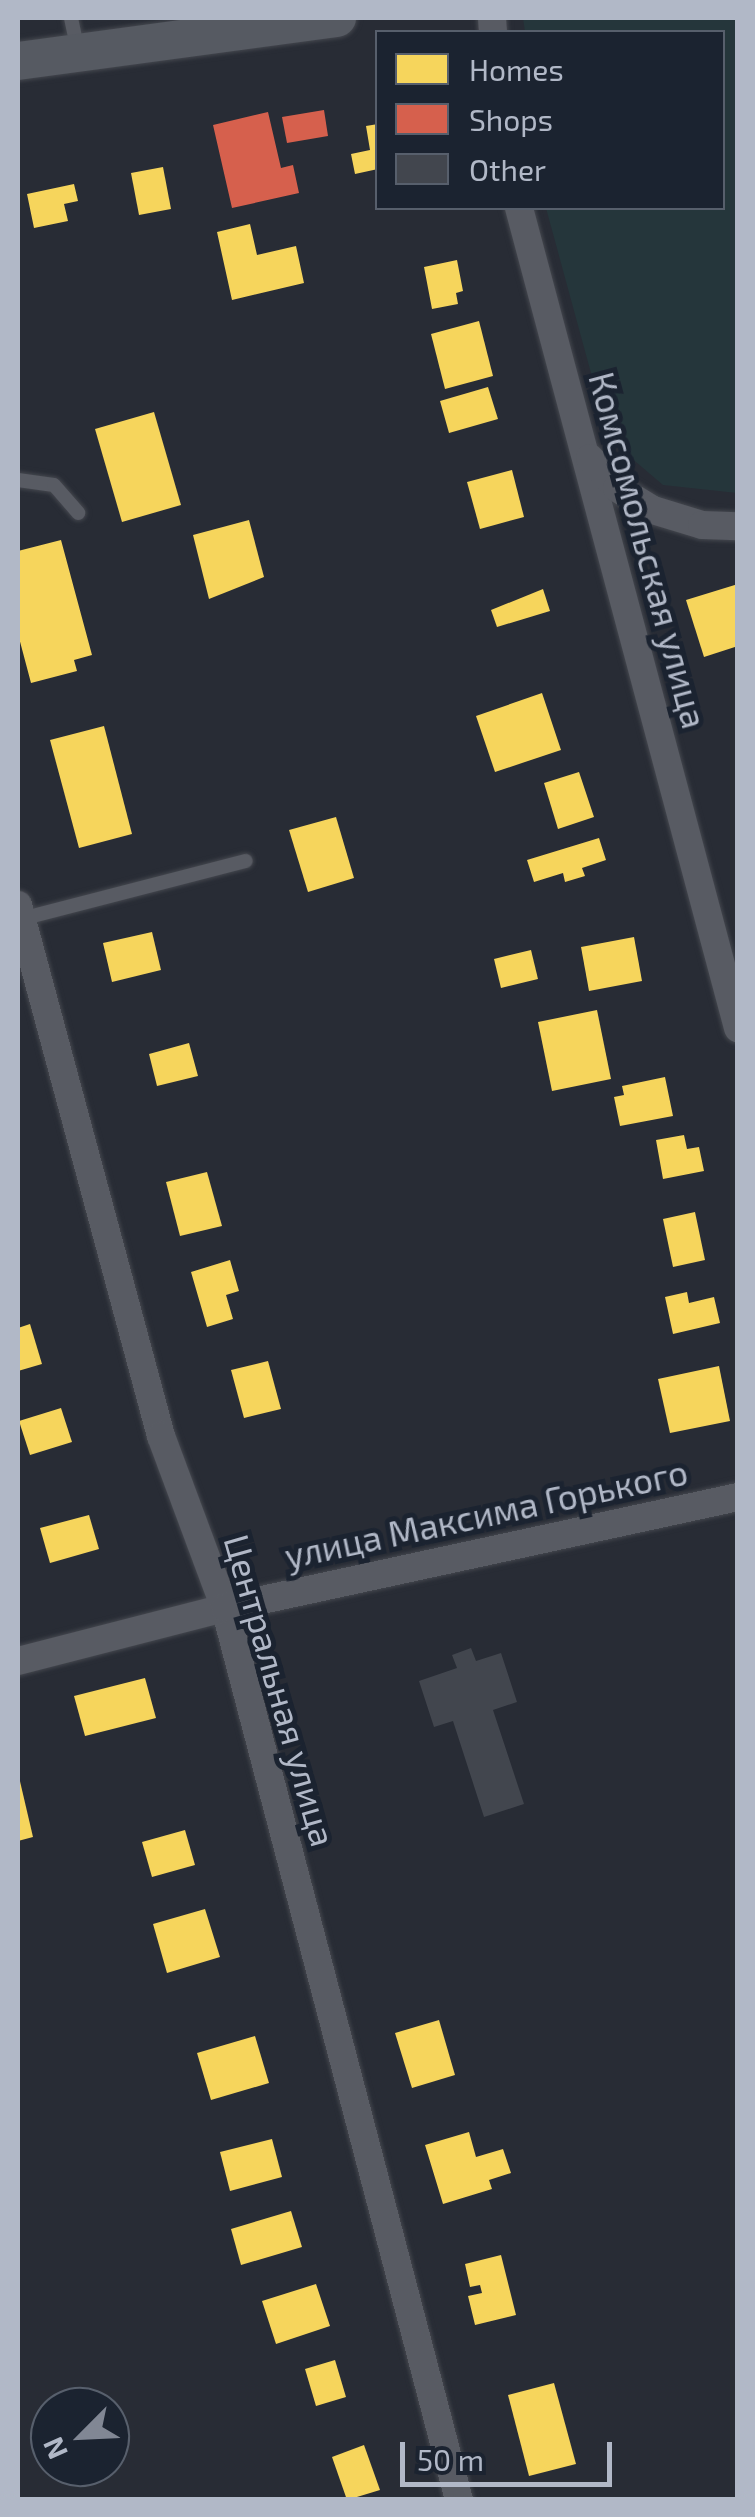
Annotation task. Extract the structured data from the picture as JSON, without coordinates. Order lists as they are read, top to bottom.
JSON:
{
  "streets": {
    "street": ["Комсомольская улица", "улица Максима Горького", "Центральная улица"]
  },
  "crossings": [
    ["улица Максима Горького", "Центральная улица"]
  ],
  "legend": ["Homes", "Shops", "Other"],
  "scale_bar": "50 m",
  "north": "bottom left"
}
